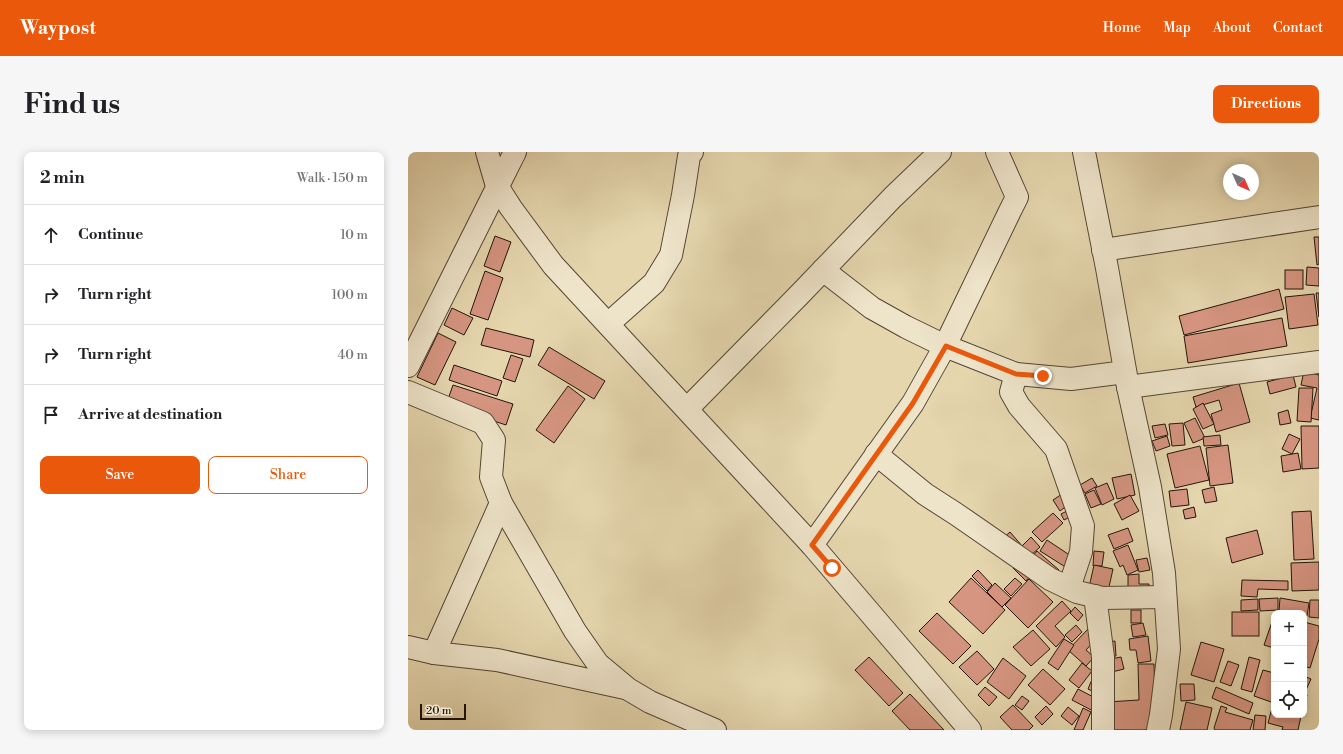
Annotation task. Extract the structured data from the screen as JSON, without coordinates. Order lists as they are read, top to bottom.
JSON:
{
  "scale_bar": "20 m",
  "north": "bottom right",
  "page": {
    "header": "Waypost",
    "nav": [
      "Home",
      "Map",
      "About",
      "Contact"
    ],
    "buttons": [
      "Directions",
      ["Save", "Share"]
    ],
    "title": "Find us",
    "heading": ["2 min", "Walk · 150 m"],
    "list": [
      ["Continue", "10 m"],
      ["Turn right", "100 m"],
      ["Turn right", "40 m"],
      "Arrive at destination"
    ],
    "map_buttons": ["+", "−"],
    "scale": "20 m"
  }
}
